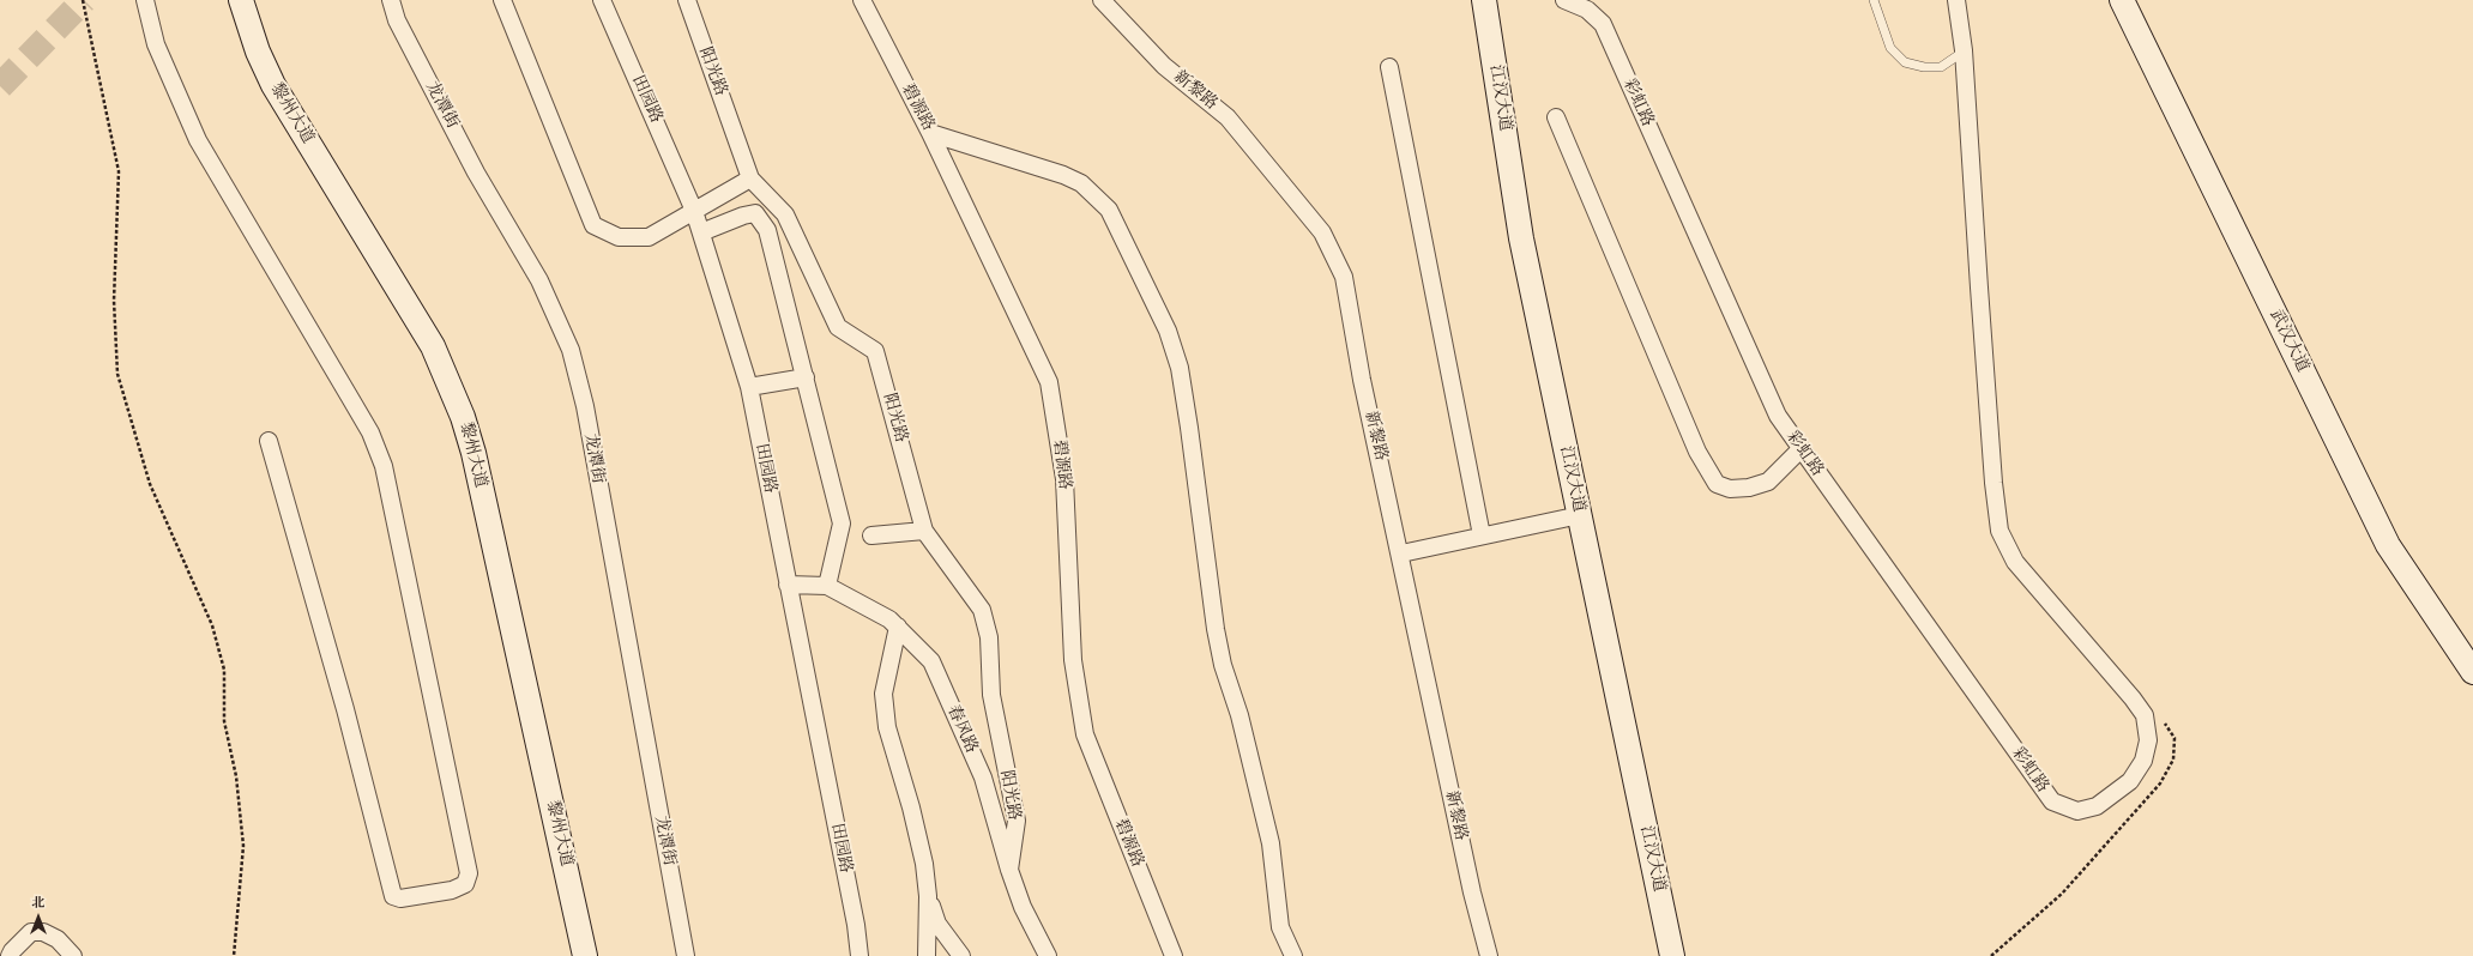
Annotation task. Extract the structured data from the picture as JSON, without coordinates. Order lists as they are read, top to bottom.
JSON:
{
  "streets": {
    "main road": ["江汉大道", "黎州大道", "武汉大道"],
    "street": [
      "阳光路",
      "新黎路",
      "田园路",
      "彩虹路",
      "龙潭街",
      "碧源路",
      "春风路"
    ]
  },
  "crossings": [
    ["阳光路", "春风路"],
    ["田园路", "春风路"]
  ],
  "north": "top"
}
